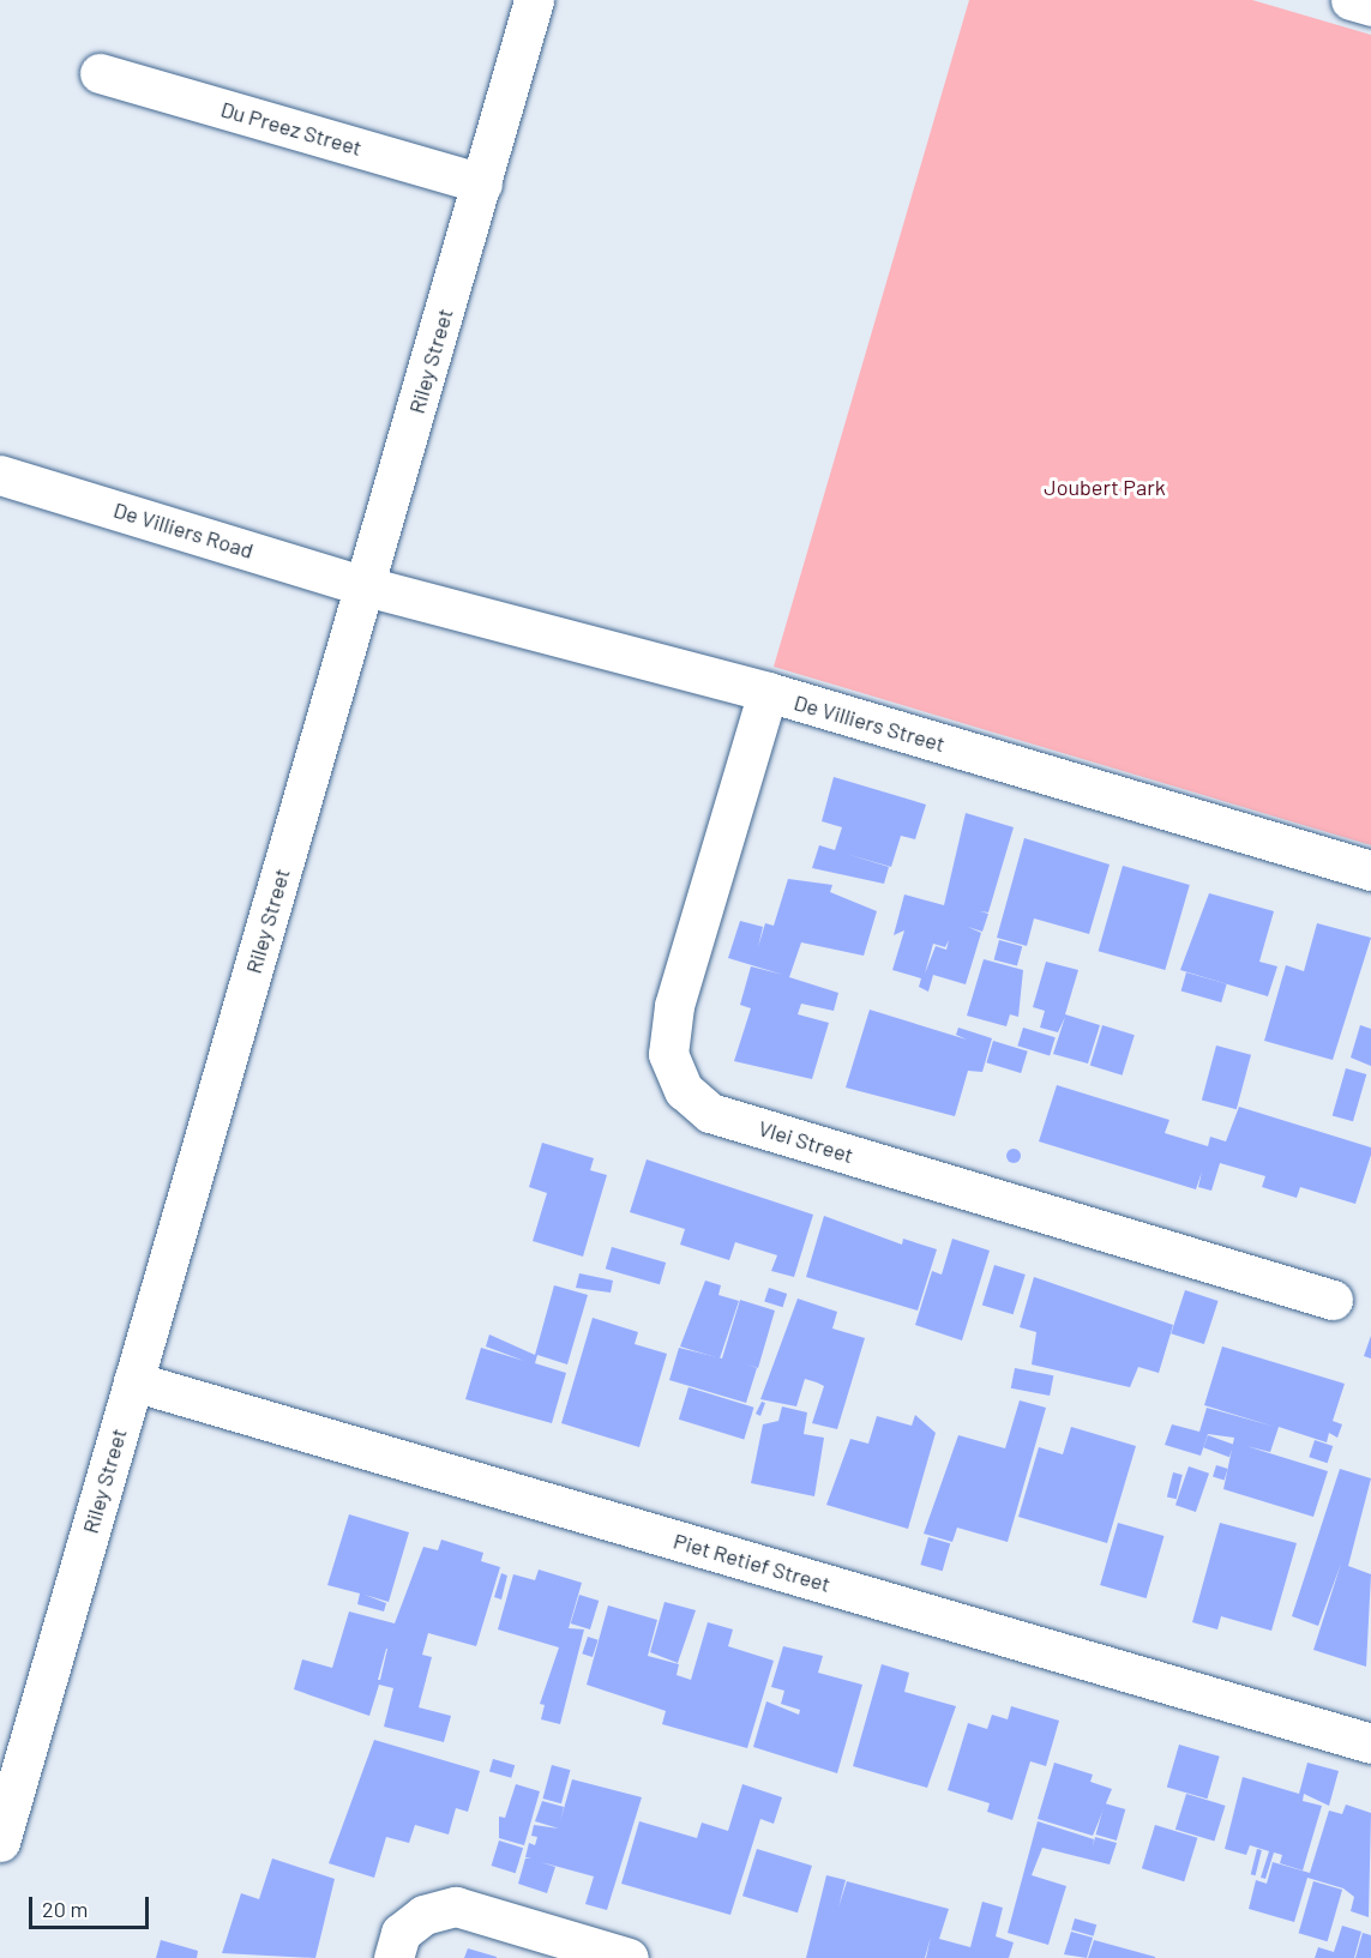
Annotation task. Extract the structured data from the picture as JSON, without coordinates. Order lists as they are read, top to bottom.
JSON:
{
  "streets": {
    "street": [
      "Du Preez Street",
      "Riley Street",
      "De Villiers Road",
      "De Villiers Street",
      "Vlei Street",
      "Piet Retief Street"
    ]
  },
  "crossings": [
    ["Du Preez Street", "Riley Street"],
    ["Riley Street", "De Villiers Road"],
    ["Riley Street", "De Villiers Street"],
    ["Riley Street", "Piet Retief Street"],
    ["De Villiers Road", "De Villiers Street"],
    ["De Villiers Street", "Vlei Street"]
  ],
  "parks": ["Joubert Park"],
  "scale_bar": "20 m"
}
